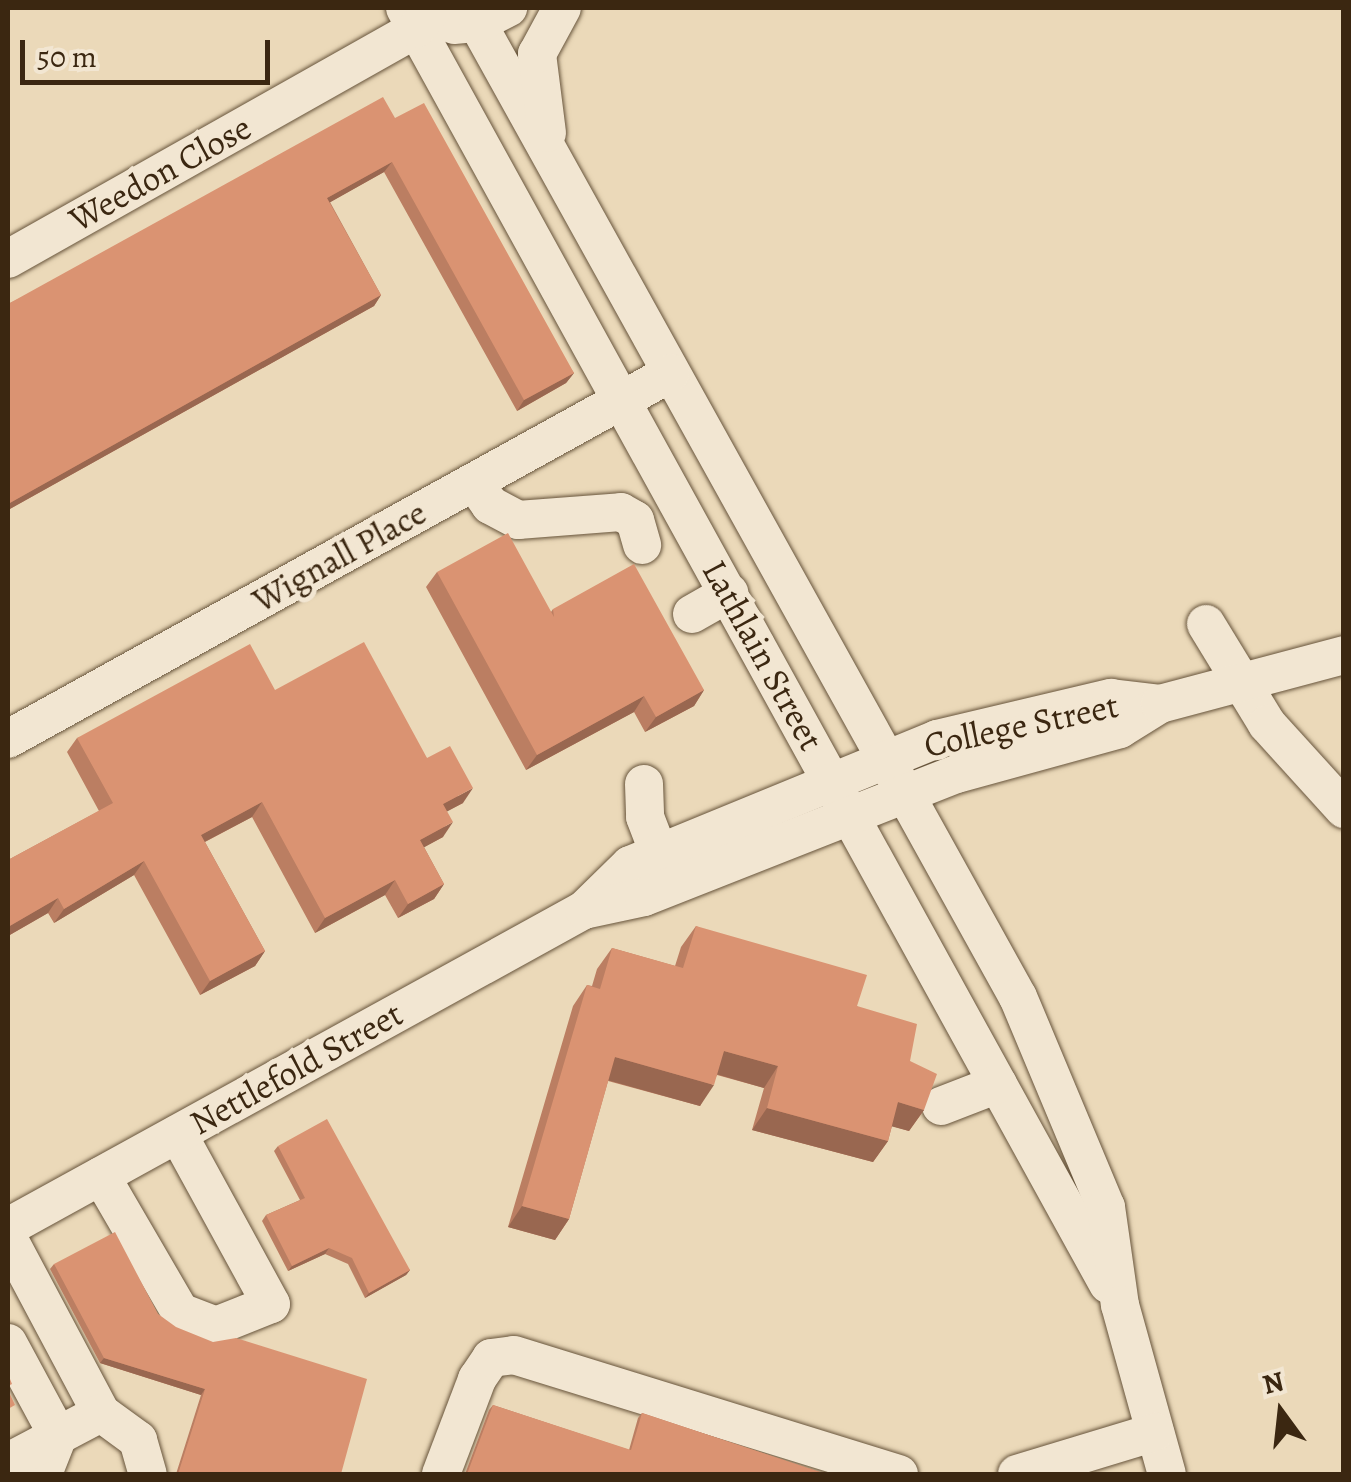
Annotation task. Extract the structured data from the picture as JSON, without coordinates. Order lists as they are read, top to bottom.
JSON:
{
  "streets": {
    "street": [
      "Weedon Close",
      "Wignall Place",
      "Lathlain Street",
      "College Street",
      "Nettlefold Street"
    ]
  },
  "crossings": [
    ["Weedon Close", "Lathlain Street"],
    ["Wignall Place", "Lathlain Street"],
    ["Lathlain Street", "College Street"],
    ["Lathlain Street", "Nettlefold Street"],
    ["College Street", "Nettlefold Street"]
  ],
  "scale_bar": "50 m",
  "north": "top"
}
